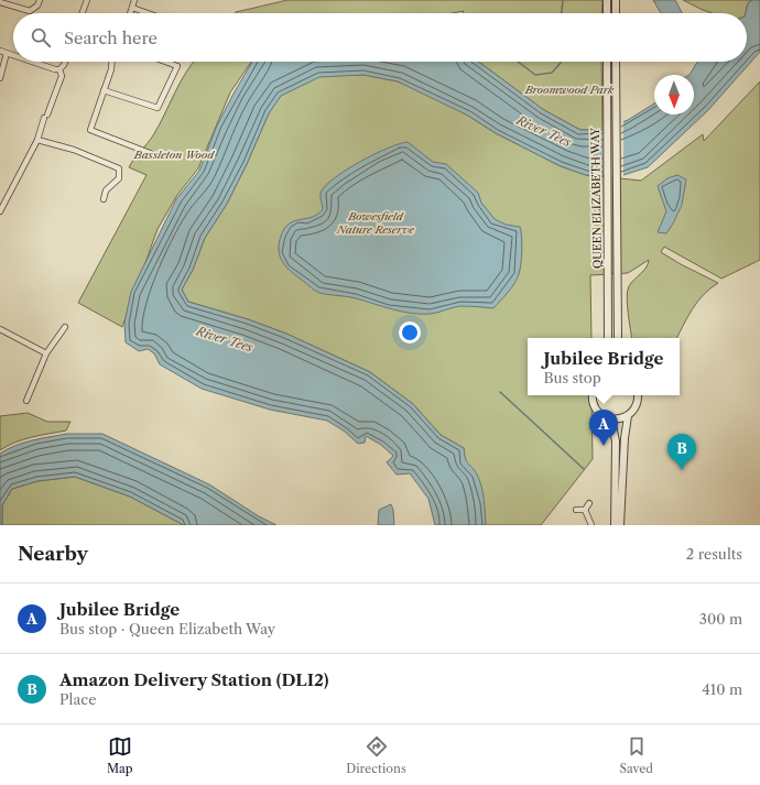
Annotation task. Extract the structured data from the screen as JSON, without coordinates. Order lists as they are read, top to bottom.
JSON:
{
  "streets": {
    "street": ["QUEEN ELIZABETH WAY"]
  },
  "water": ["River Tees"],
  "parks": ["Broomwood Park", "Bassleton Wood", "Bowesfield Nature Reserve"],
  "north": "bottom",
  "page": {
    "search": "Search here",
    "popup": ["Jubilee Bridge", "Bus stop"],
    "pins": ["A", "B"],
    "heading": ["Nearby", "2 results"],
    "list": [
      {
        "mark": "A",
        "name": "Jubilee Bridge",
        "note": "Bus stop · Queen Elizabeth Way",
        "value": "300 m"
      },
      {
        "mark": "B",
        "name": "Amazon Delivery Station (DLI2)",
        "note": "Place",
        "value": "410 m"
      }
    ],
    "nav": ["Map", "Directions", "Saved"]
  }
}
